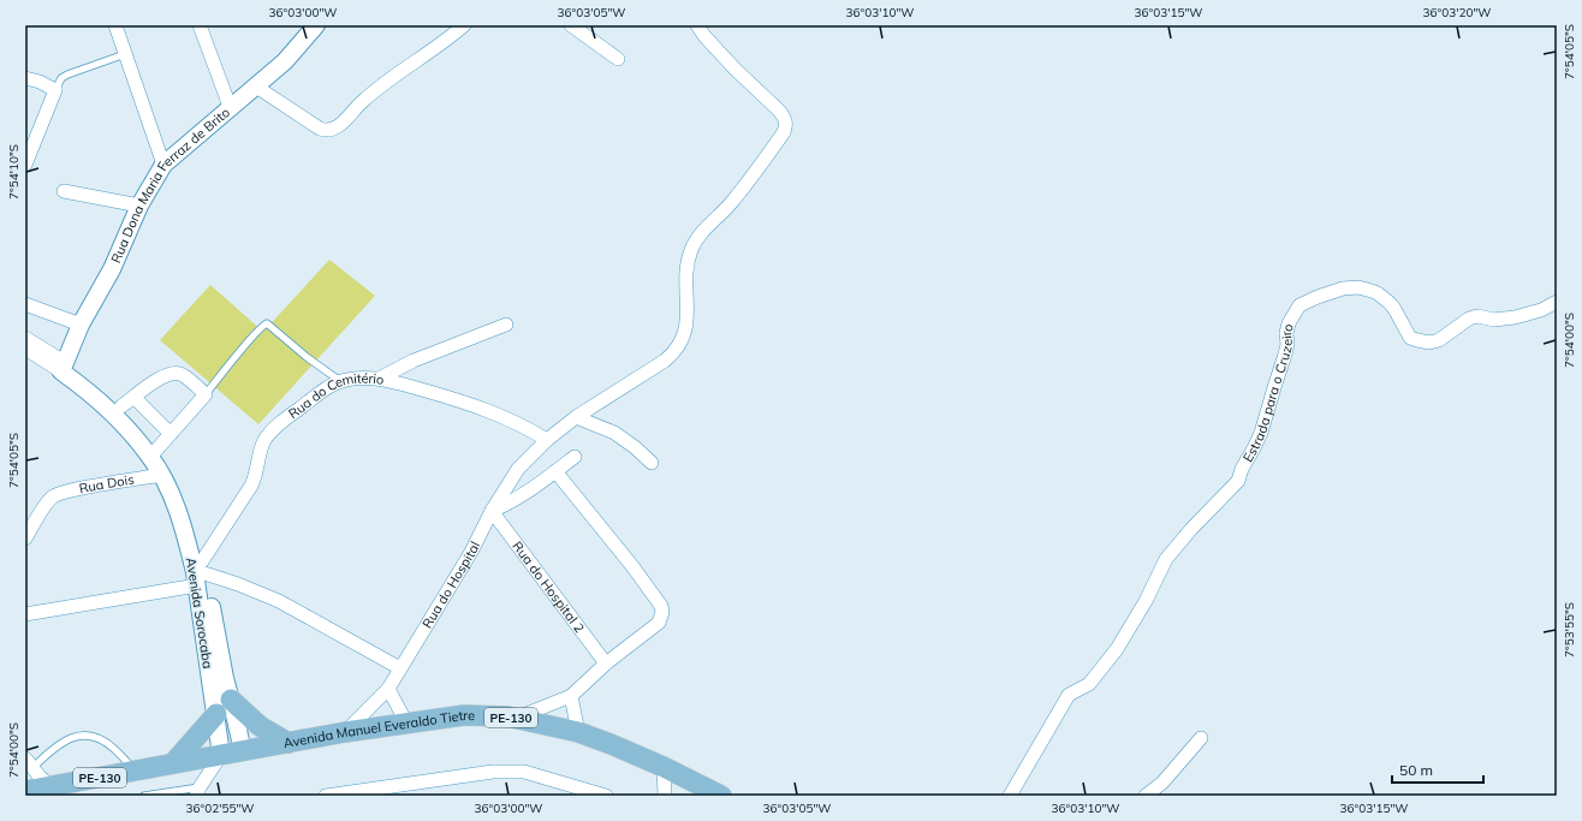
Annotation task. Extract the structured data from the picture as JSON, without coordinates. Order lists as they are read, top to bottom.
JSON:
{
  "streets": {
    "main road": ["PE-130", "Avenida Manuel Everaldo Tietre"],
    "street": [
      "Rua Dona Maria Ferraz de Brito",
      "Estrada para o Cruzeiro",
      "Rua do Cemitério",
      "Rua Dois",
      "Rua do Hospital",
      "Rua do Hospital 2",
      "Avenida Sorocaba"
    ]
  },
  "crossings": [
    ["Rua do Cemitério", "Rua do Hospital"],
    ["Rua do Cemitério", "Avenida Sorocaba"],
    ["Rua Dois", "Avenida Sorocaba"],
    ["Rua do Hospital", "Rua do Hospital 2"],
    ["Rua do Hospital", "Avenida Sorocaba"],
    ["Rua do Hospital", "Avenida Manuel Everaldo Tietre"],
    ["Avenida Sorocaba", "Avenida Manuel Everaldo Tietre"]
  ],
  "scale_bar": "50 m",
  "coordinates": [
    "36°03'00\"W",
    "36°03'05\"W",
    "36°03'10\"W",
    "36°03'15\"W",
    "36°03'20\"W",
    "7°54'05\"S",
    "7°54'10\"S",
    "7°54'00\"S",
    "7°53'55\"S",
    "36°02'55\"W"
  ]
}
